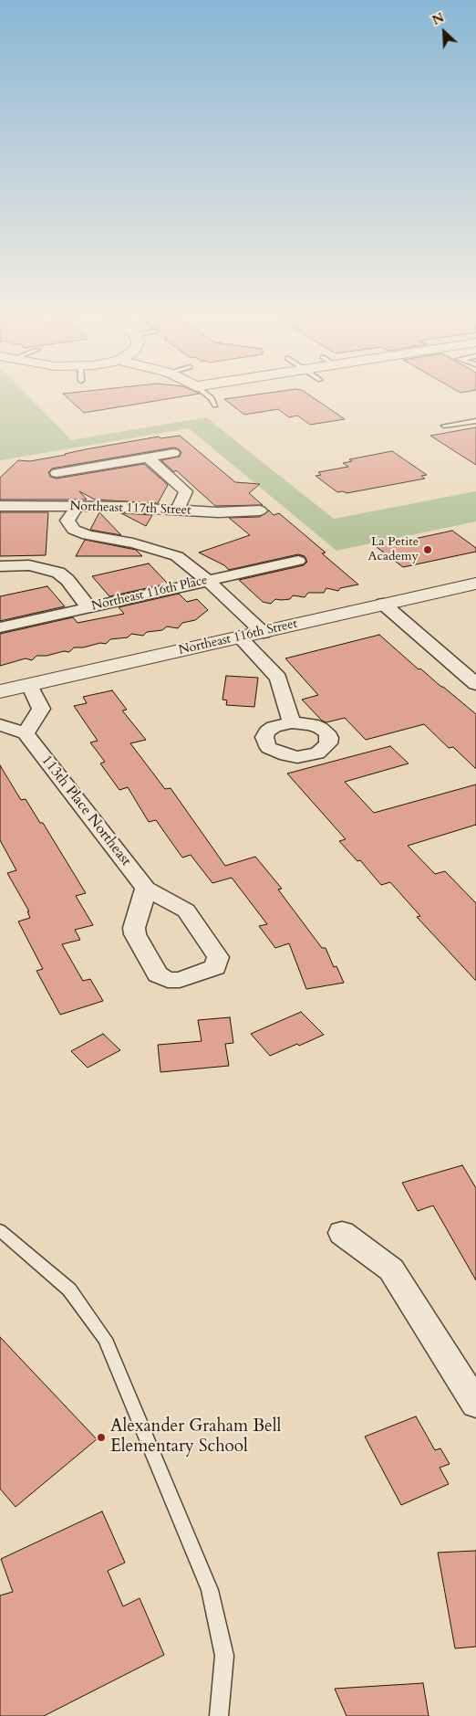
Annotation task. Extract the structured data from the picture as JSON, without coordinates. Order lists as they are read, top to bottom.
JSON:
{
  "streets": {
    "street": [
      "Northeast 117th Street",
      "Northeast 116th Place",
      "Northeast 116th Street",
      "113th Place Northeast"
    ]
  },
  "places": ["La Petite Academy", "Alexander Graham Bell Elementary School"],
  "north": "top left"
}
